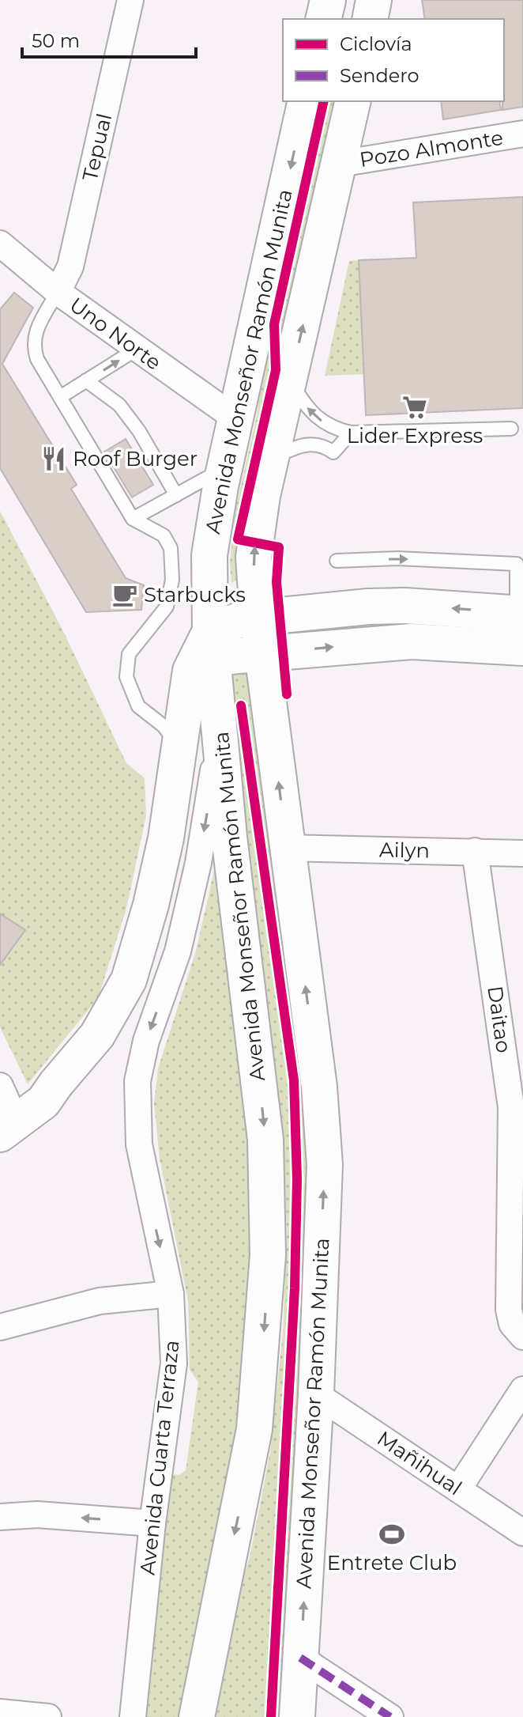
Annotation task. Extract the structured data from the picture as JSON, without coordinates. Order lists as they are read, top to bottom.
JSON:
{
  "streets": {
    "main road": ["Avenida Monseñor Ramón Munita"],
    "street": [
      "Tepual",
      "Pozo Almonte",
      "Uno Norte",
      "Ailyn",
      "Daitao",
      "Avenida Cuarta Terraza",
      "Mañihual"
    ]
  },
  "crossings": [
    ["Tepual", "Uno Norte"],
    ["Pozo Almonte", "Avenida Monseñor Ramón Munita"],
    ["Uno Norte", "Avenida Monseñor Ramón Munita"],
    ["Avenida Monseñor Ramón Munita", "Ailyn"],
    ["Avenida Monseñor Ramón Munita", "Avenida Cuarta Terraza"],
    ["Avenida Monseñor Ramón Munita", "Mañihual"],
    ["Ailyn", "Daitao"]
  ],
  "one_way": ["Avenida Cuarta Terraza"],
  "places": {
    "supermarket": ["Lider Express"],
    "restaurant": ["Roof Burger"],
    "cafe": ["Starbucks"],
    "sports": ["Entrete Club"]
  },
  "legend": ["Ciclovía", "Sendero"],
  "scale_bar": "50 m"
}
